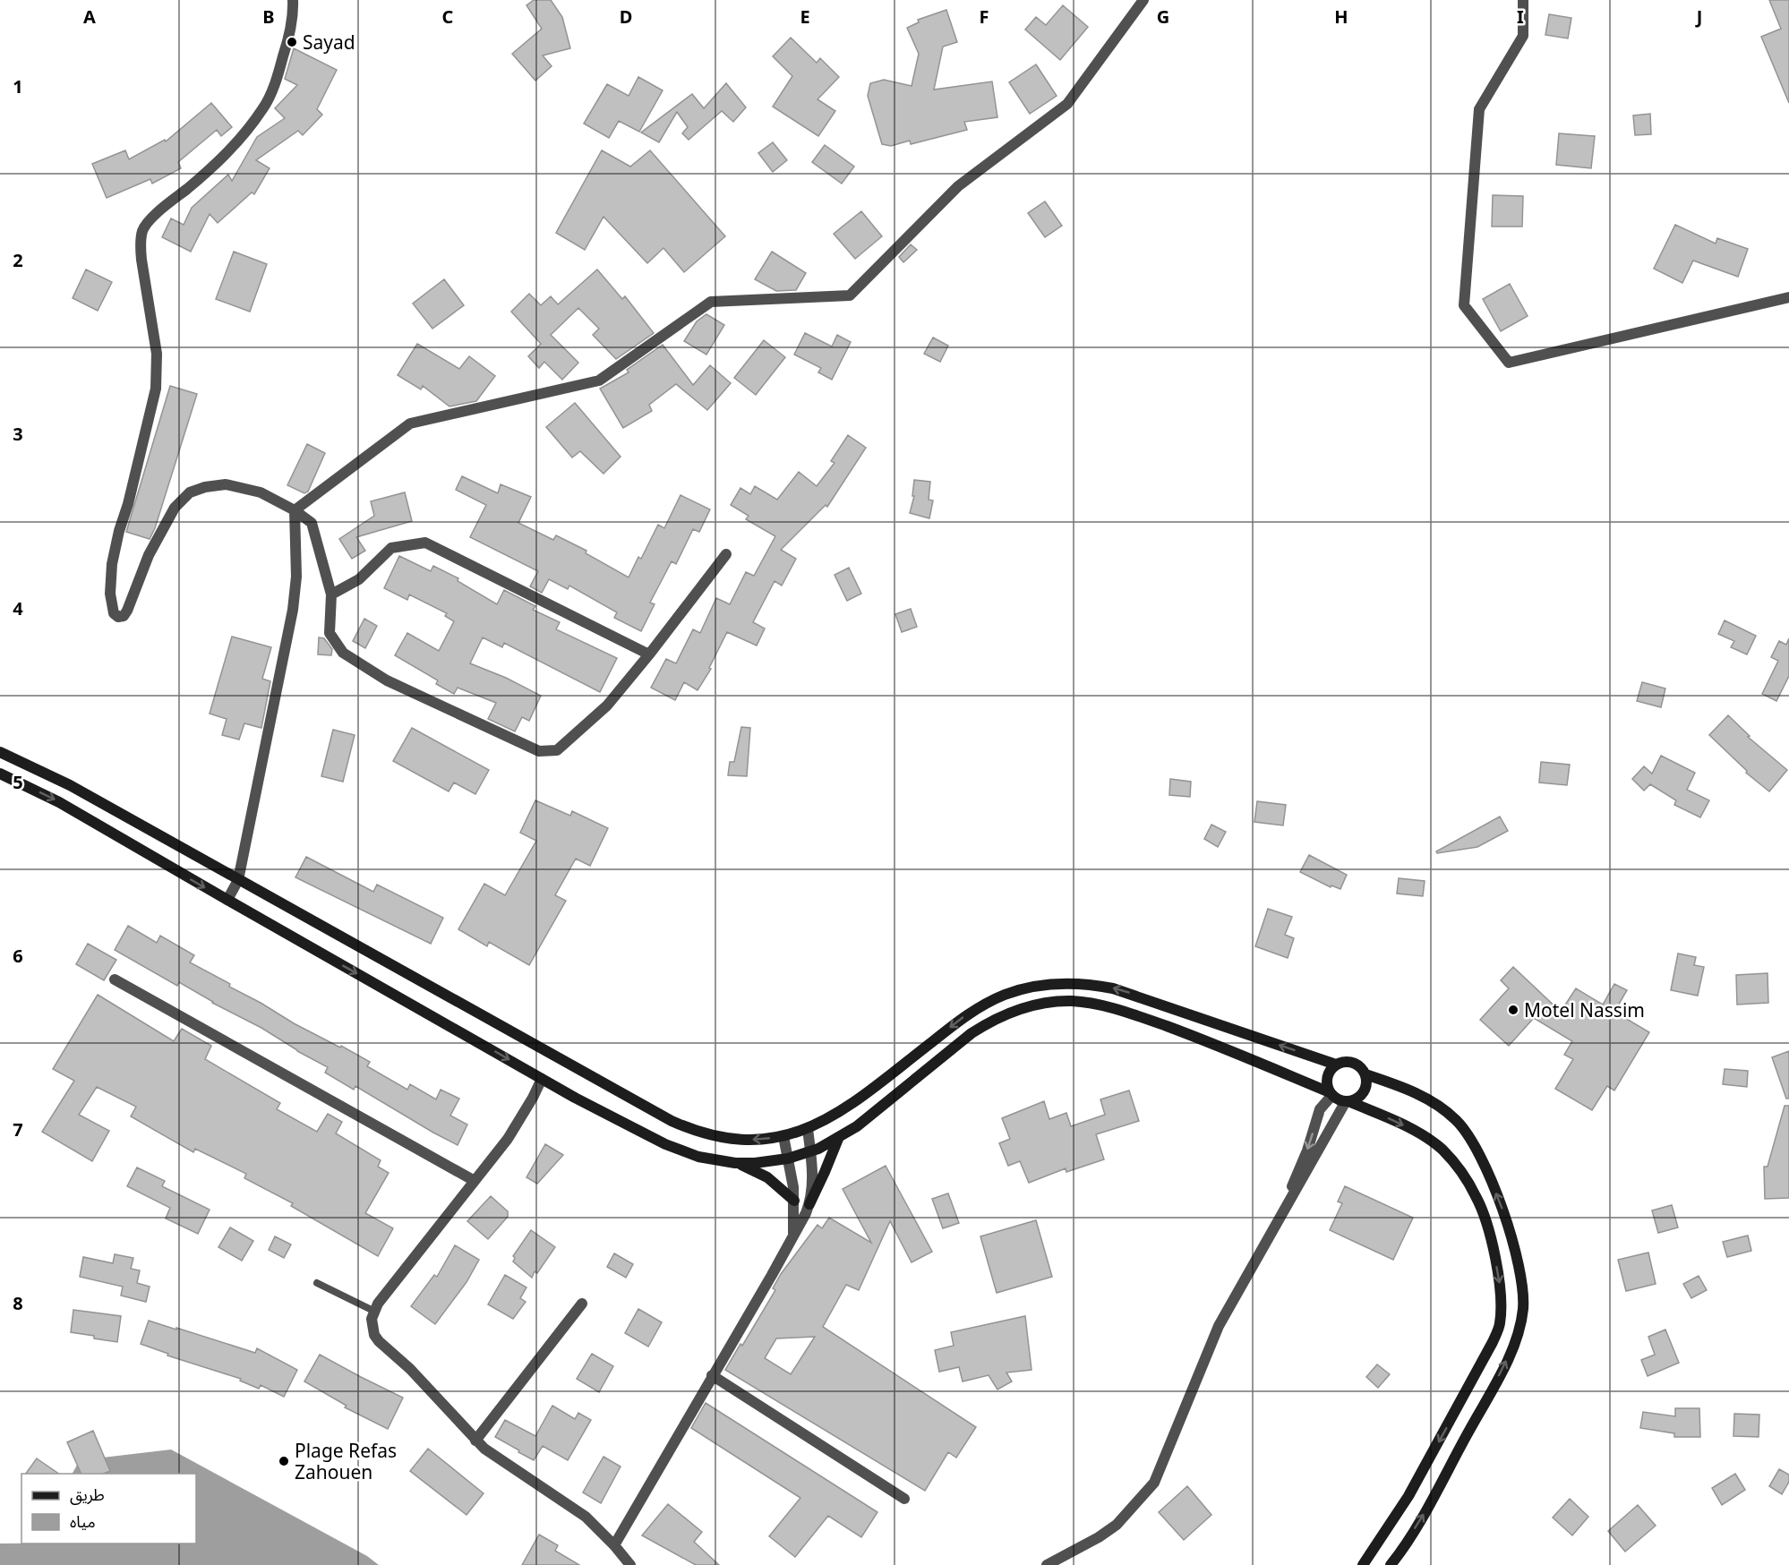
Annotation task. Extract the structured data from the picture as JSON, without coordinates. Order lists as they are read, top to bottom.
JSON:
{
  "places": ["Sayad", "Motel Nassim", "Plage Refas Zahouen"],
  "legend": ["طريق", "مياه"],
  "grid": {
    "columns": [
      "A",
      "B",
      "C",
      "D",
      "E",
      "F",
      "G",
      "H",
      "I",
      "J"
    ],
    "rows": [
      "1",
      "2",
      "3",
      "4",
      "5",
      "6",
      "7",
      "8"
    ]
  }
}
